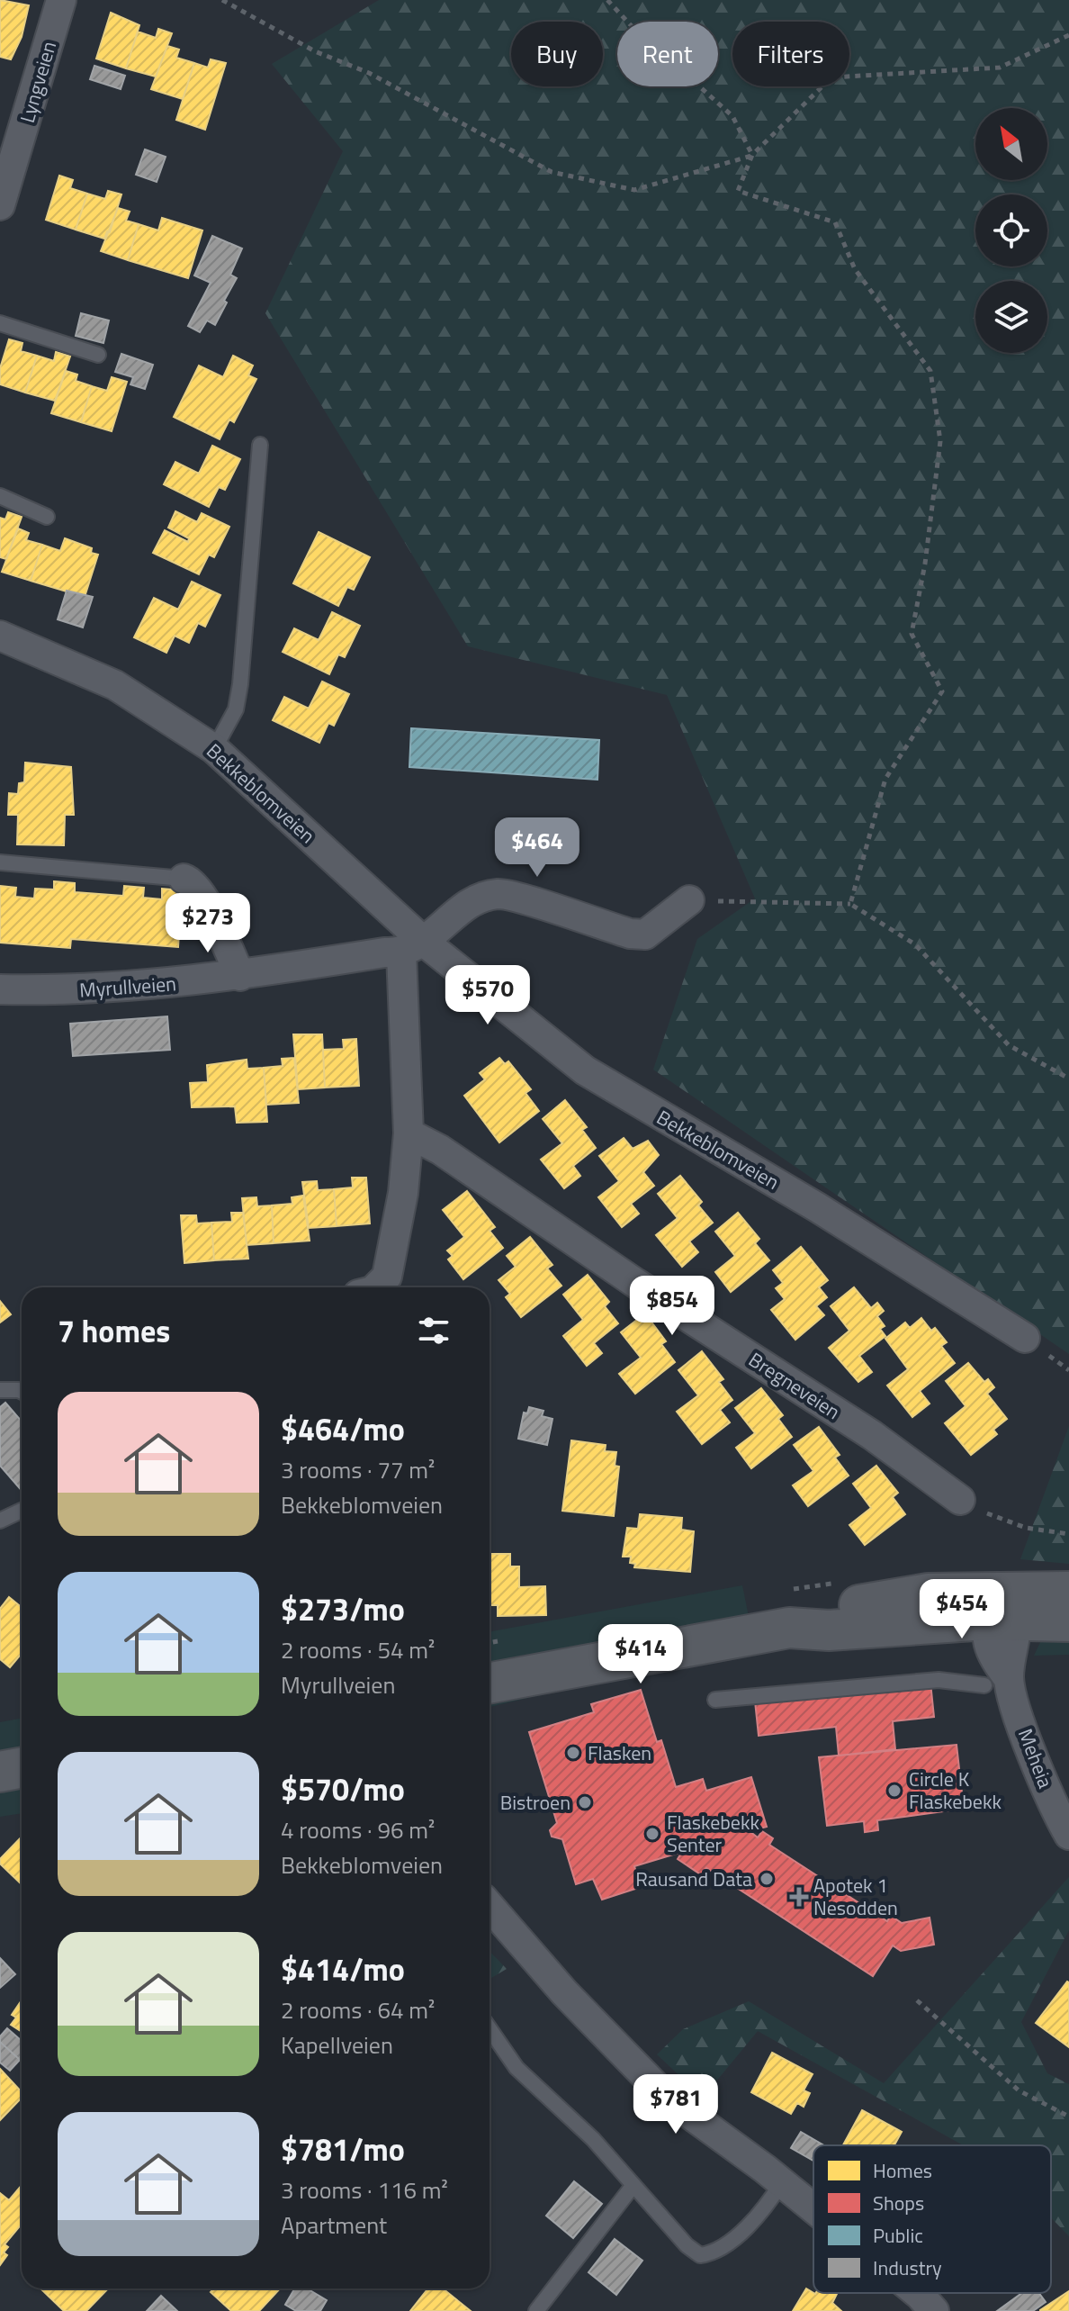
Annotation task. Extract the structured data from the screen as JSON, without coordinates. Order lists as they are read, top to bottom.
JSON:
{
  "streets": {
    "street": [
      "Lyngveien",
      "Bekkeblomveien",
      "Myrullveien",
      "Bregneveien",
      "Meheia"
    ]
  },
  "crossings": [
    ["Bekkeblomveien", "Myrullveien"]
  ],
  "places": {
    "other": [
      "Flasken",
      "Circle K Flaskebekk",
      "Bistroen",
      "Flaskebekk Senter",
      "Rausand Data"
    ],
    "health": ["Apotek 1 Nesodden"]
  },
  "legend": [
    "Homes",
    "Shops",
    "Public",
    "Industry"
  ],
  "north": "top left",
  "page": {
    "chip": ["Buy", "Rent", "Filters"],
    "price": [
      "$464",
      "$273",
      "$570",
      "$854",
      "$454",
      "$414",
      "$781"
    ],
    "heading": "7 homes",
    "list": [
      {
        "name": "$464/mo",
        "note": "3 rooms · 77 m² · Bekkeblomveien"
      },
      {
        "name": "$273/mo",
        "note": "2 rooms · 54 m² · Myrullveien"
      },
      {
        "name": "$570/mo",
        "note": "4 rooms · 96 m² · Bekkeblomveien"
      },
      {
        "name": "$414/mo",
        "note": "2 rooms · 64 m² · Kapellveien"
      },
      {
        "name": "$781/mo",
        "note": "3 rooms · 116 m² · Apartment"
      }
    ]
  }
}
